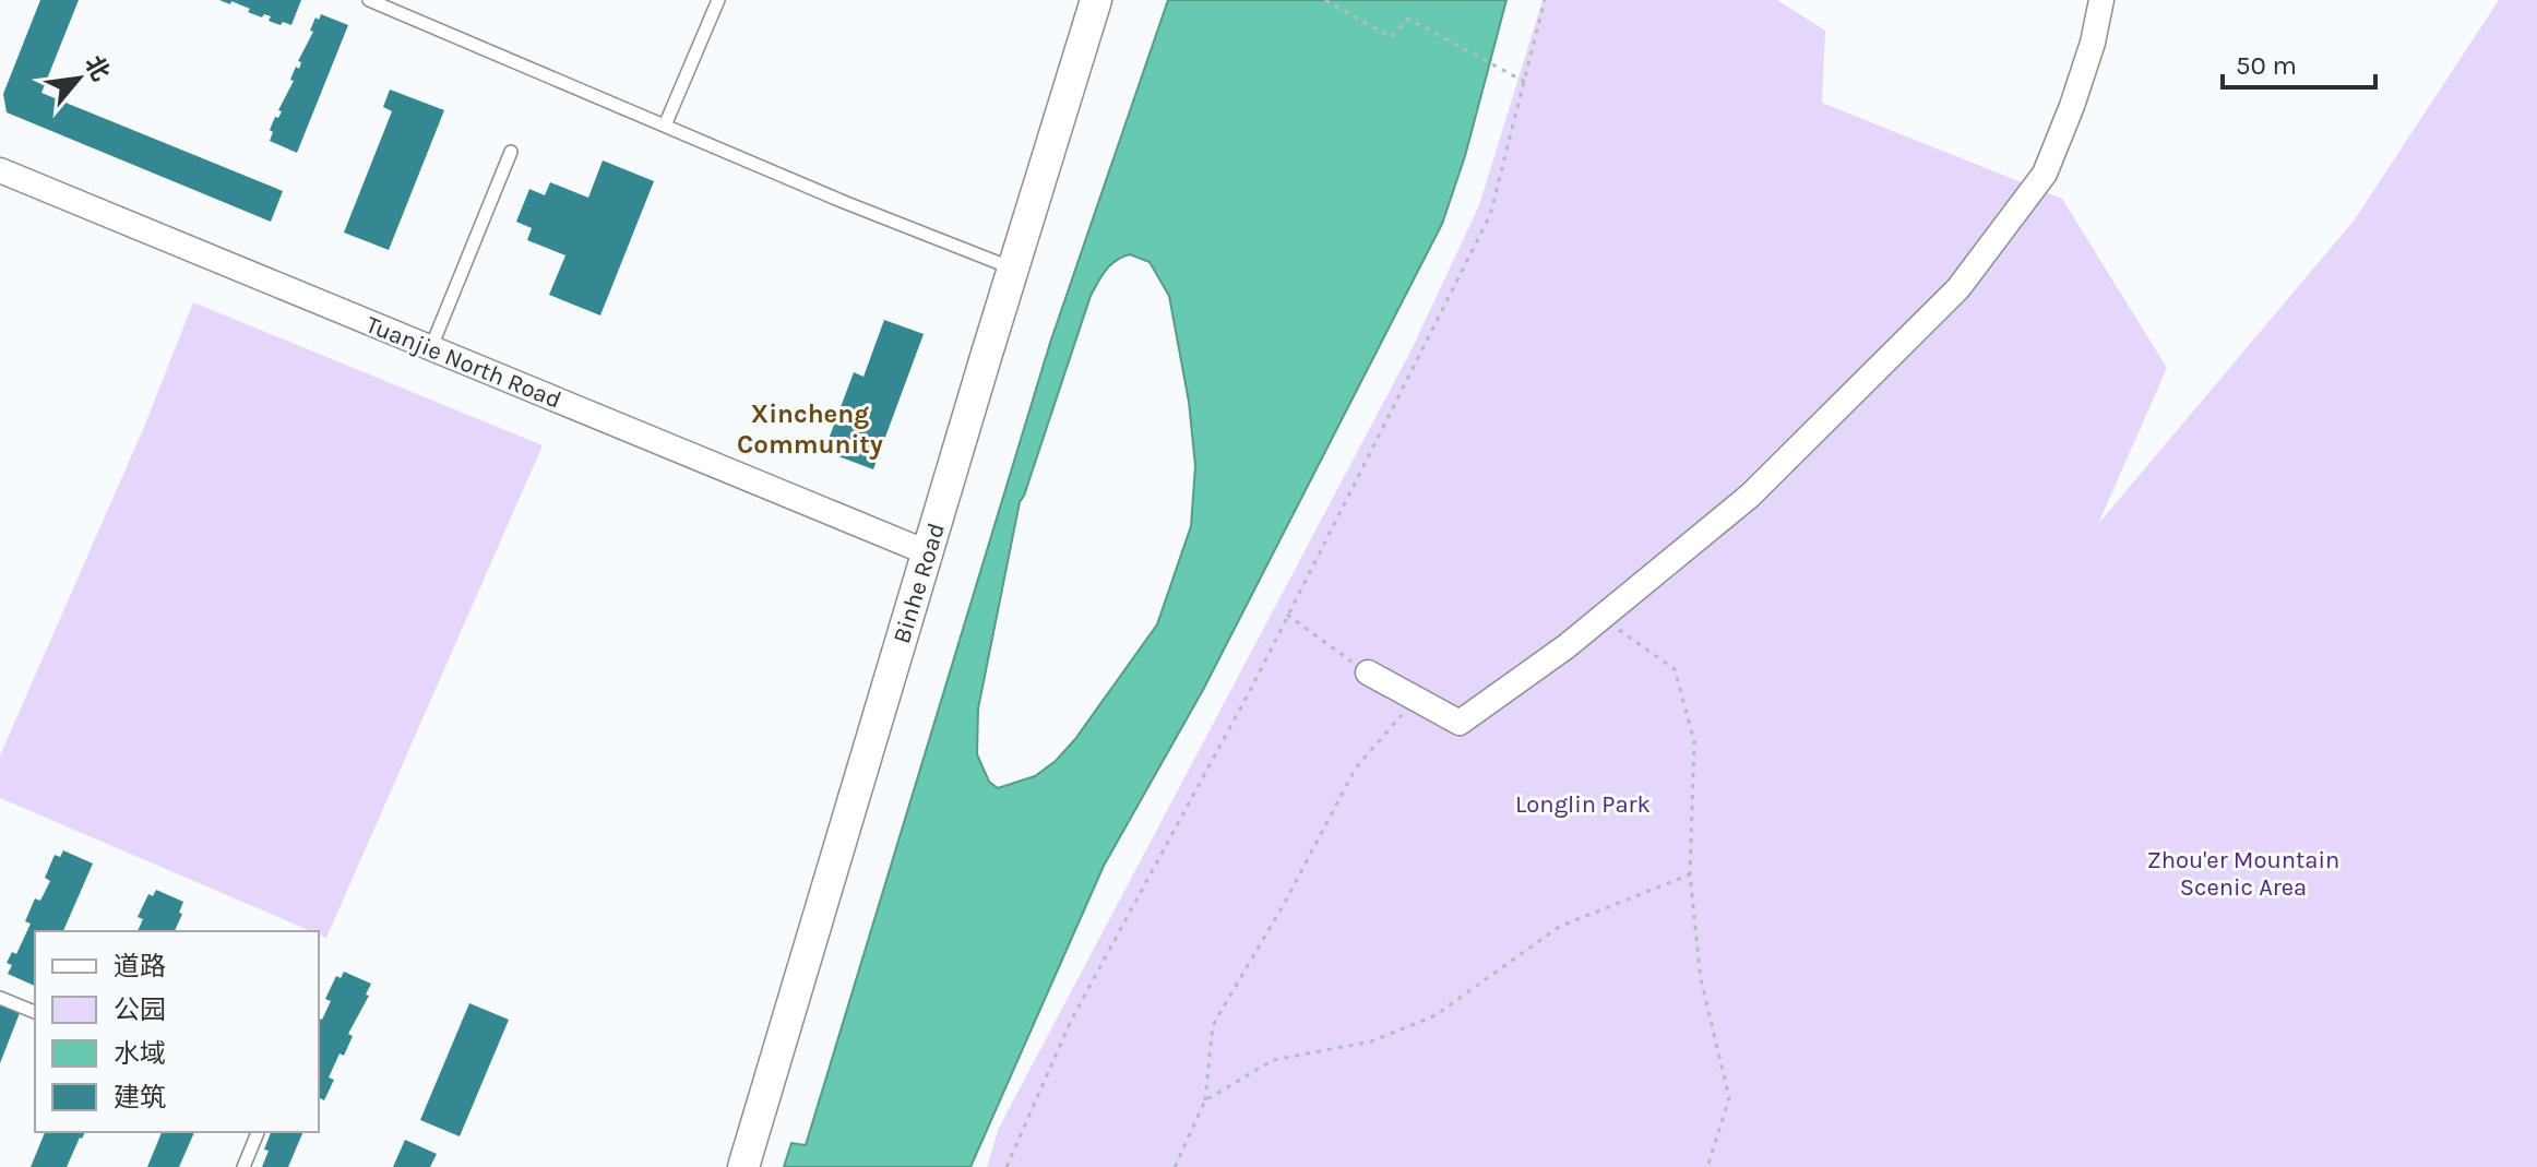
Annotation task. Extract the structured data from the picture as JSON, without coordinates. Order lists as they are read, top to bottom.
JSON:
{
  "streets": {
    "street": ["Tuanjie North Road", "Binhe Road"]
  },
  "crossings": [
    ["Tuanjie North Road", "Binhe Road"]
  ],
  "districts": ["Xincheng Community"],
  "parks": ["Longlin Park", "Zhou'er Mountain Scenic Area"],
  "legend": [
    "道路",
    "公园",
    "水域",
    "建筑"
  ],
  "scale_bar": "50 m",
  "north": "top right"
}
